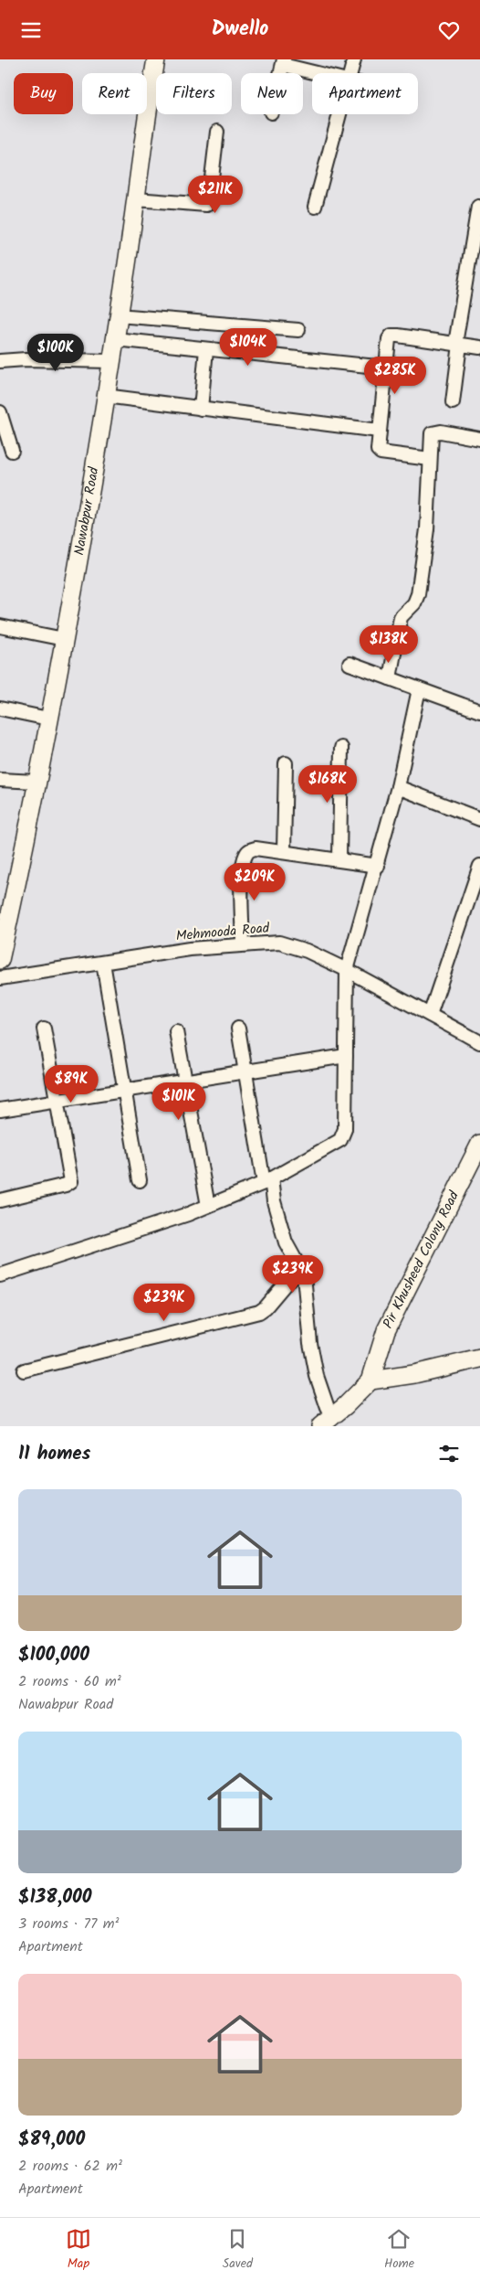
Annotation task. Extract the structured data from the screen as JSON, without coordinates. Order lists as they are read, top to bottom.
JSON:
{
  "streets": {
    "street": ["Nawabpur Road", "Mehmooda Road", "Pir Khusheed Colony Road"]
  },
  "page": {
    "header": "Dwello",
    "chip": [
      "Buy",
      "Rent",
      "Filters",
      "New",
      "Apartment"
    ],
    "price": [
      "$211K",
      "$104K",
      "$100K",
      "$285K",
      "$138K",
      "$168K",
      "$209K",
      "$89K",
      "$101K",
      "$239K",
      "$239K"
    ],
    "heading": "11 homes",
    "list": [
      {
        "name": "$100,000",
        "note": "2 rooms · 60 m² · Nawabpur Road"
      },
      {
        "name": "$138,000",
        "note": "3 rooms · 77 m² · Apartment"
      },
      {
        "name": "$89,000",
        "note": "2 rooms · 62 m² · Apartment"
      }
    ],
    "tabs": ["Map", "Saved", "Home"]
  }
}
